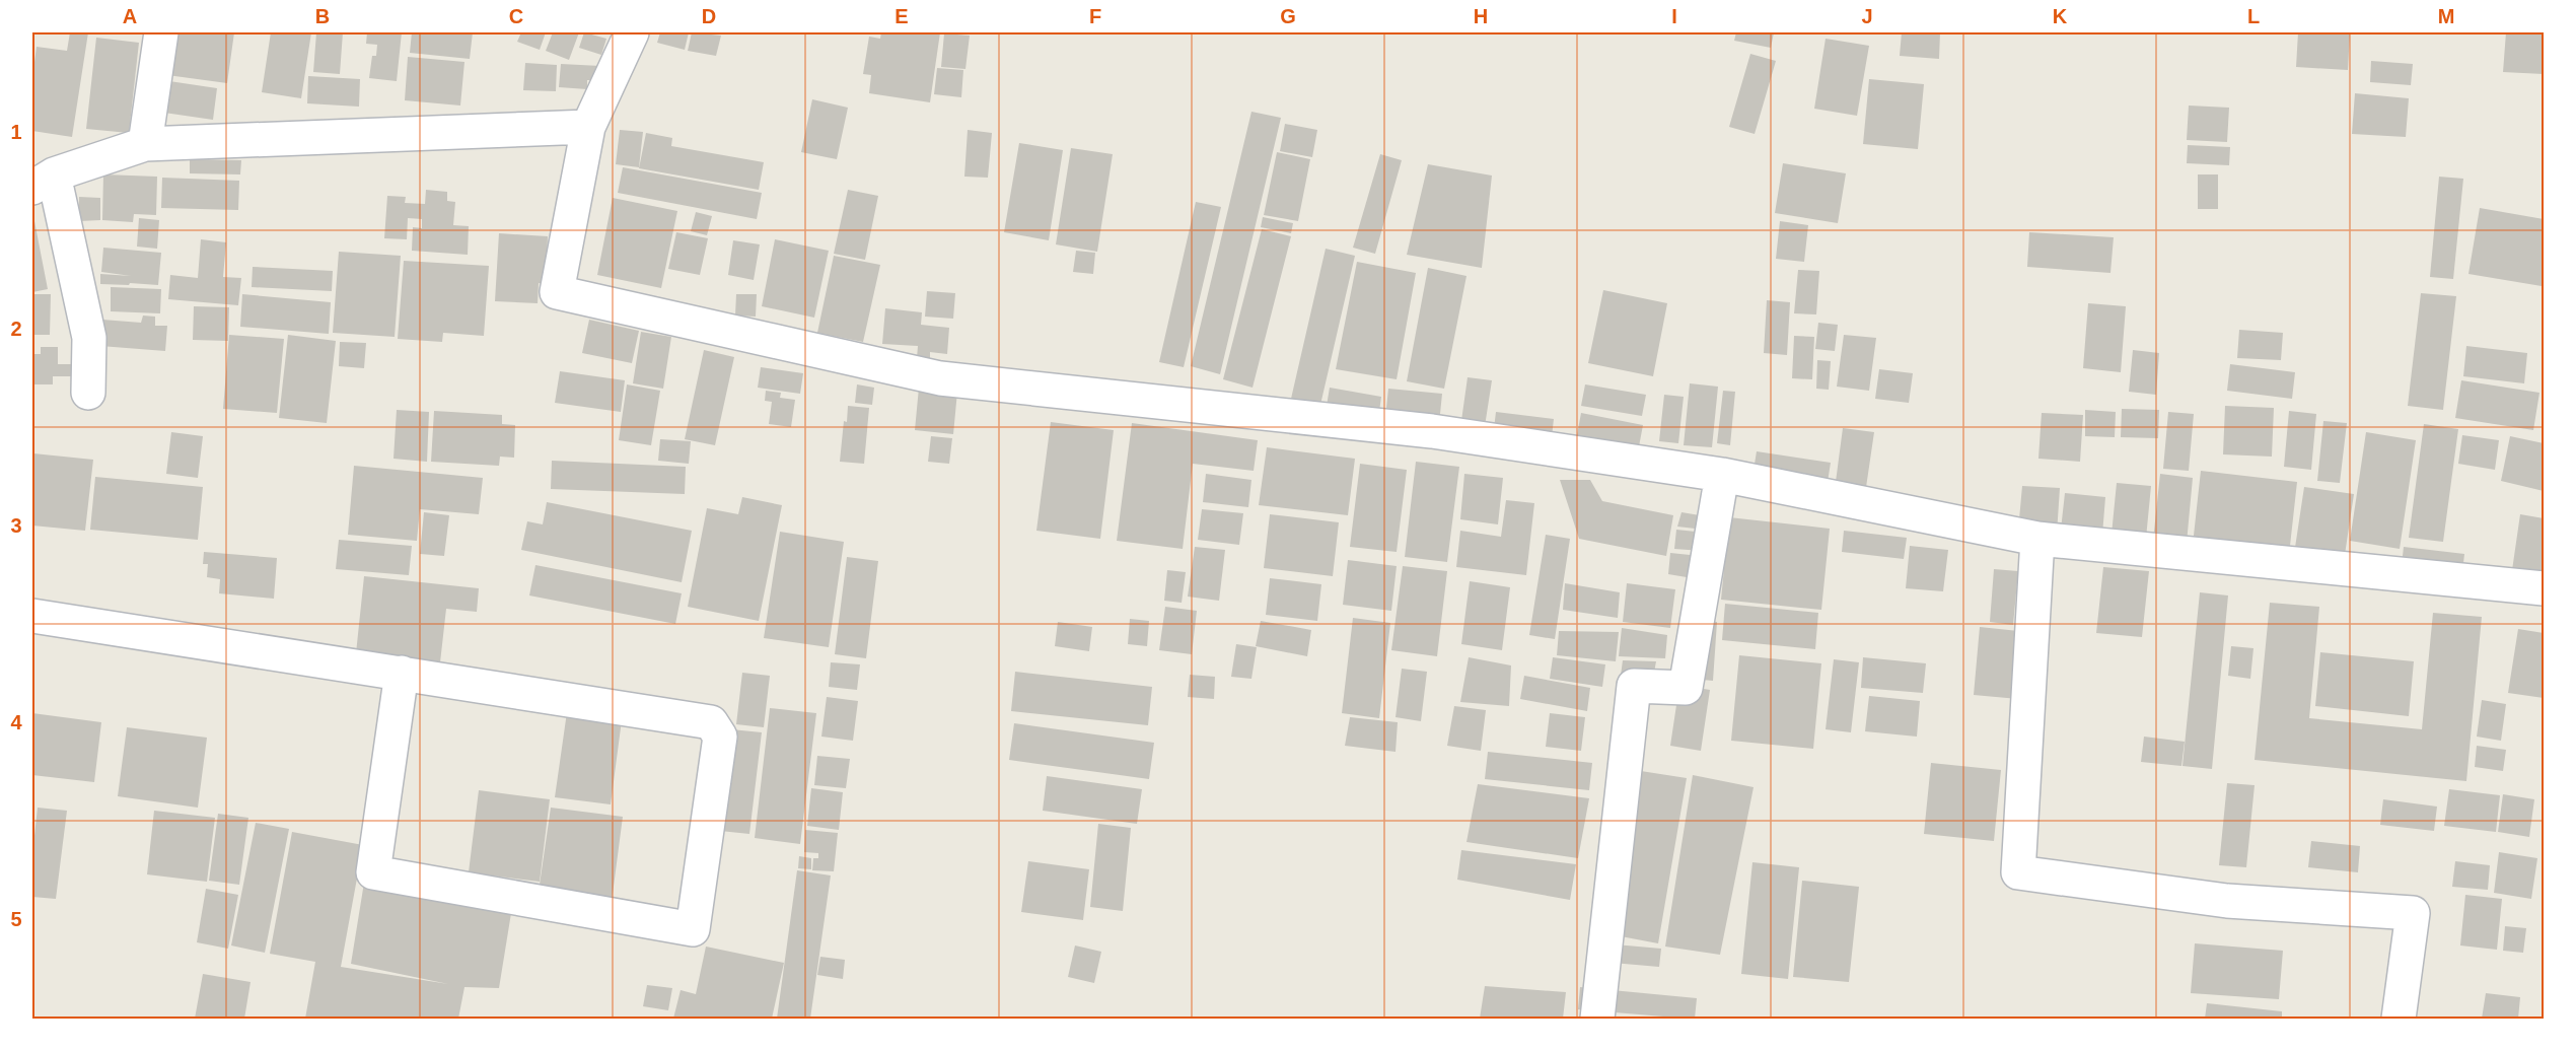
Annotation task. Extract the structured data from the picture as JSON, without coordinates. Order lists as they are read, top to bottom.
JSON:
{
  "grid": {
    "columns": [
      "A",
      "B",
      "C",
      "D",
      "E",
      "F",
      "G",
      "H",
      "I",
      "J",
      "K",
      "L",
      "M"
    ],
    "rows": [
      "1",
      "2",
      "3",
      "4",
      "5"
    ]
  }
}
